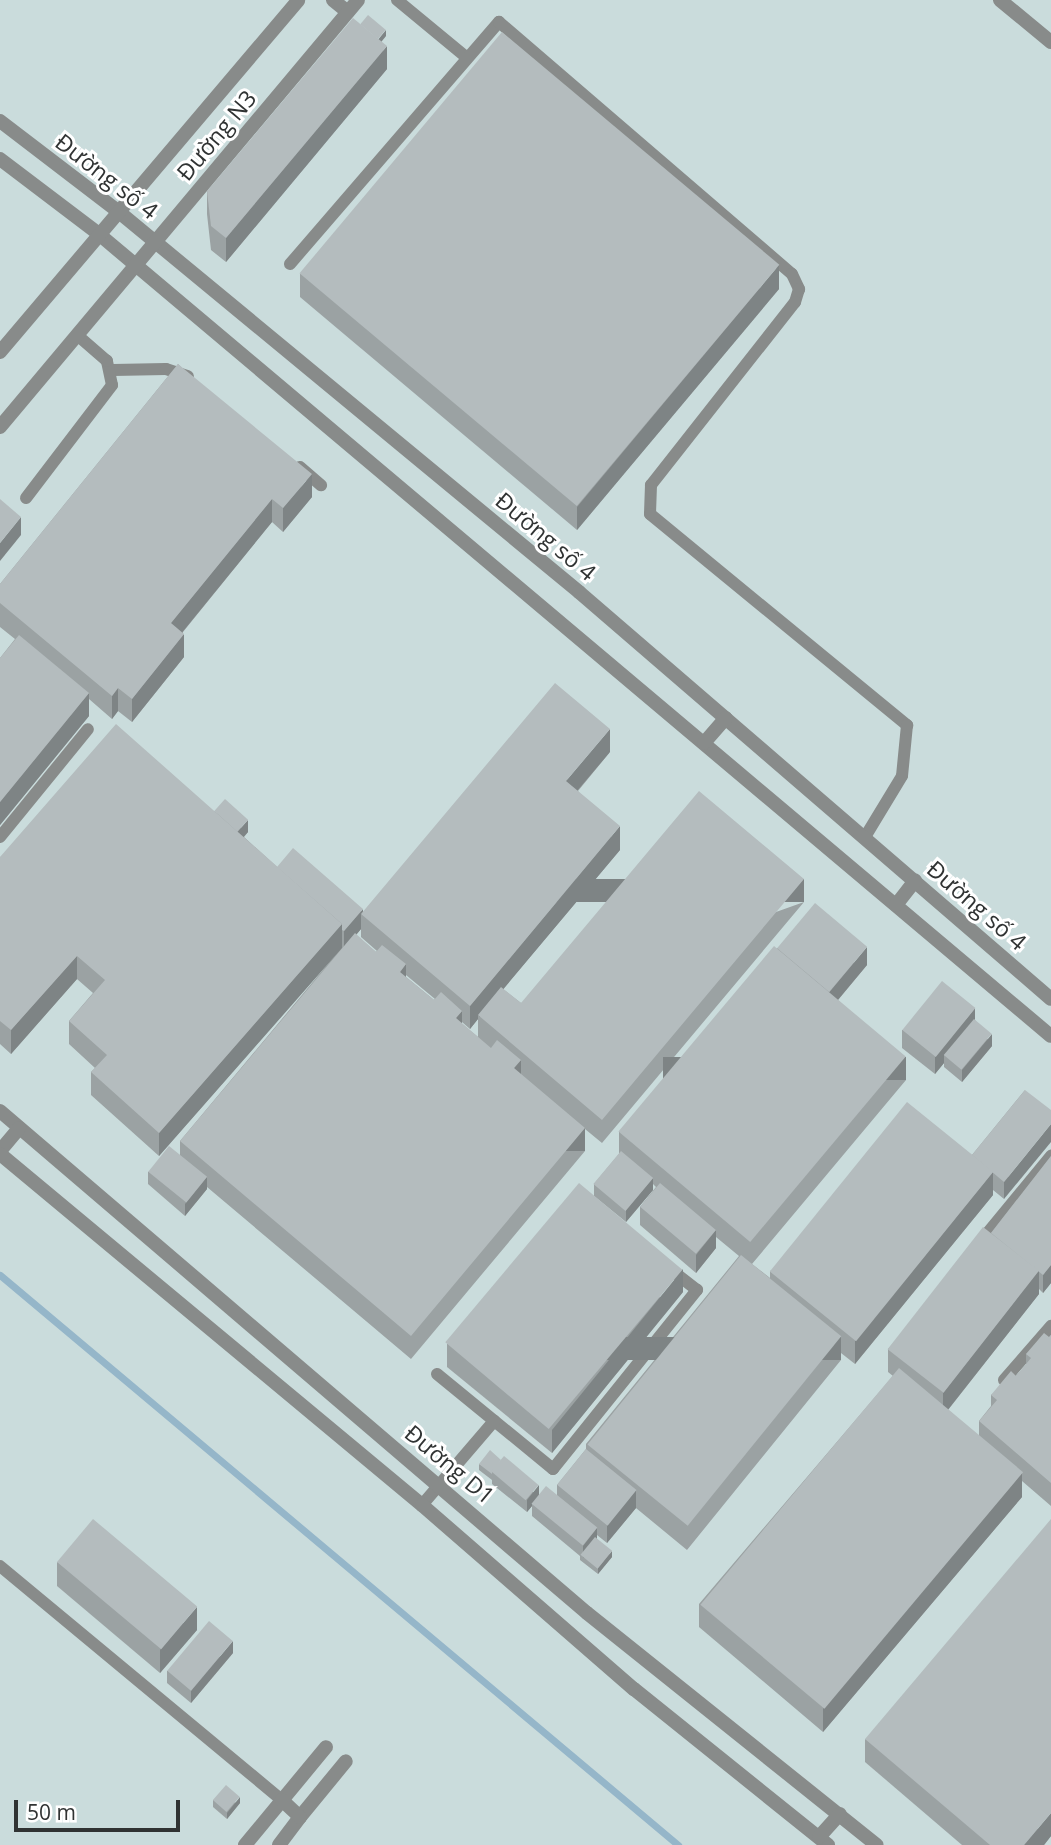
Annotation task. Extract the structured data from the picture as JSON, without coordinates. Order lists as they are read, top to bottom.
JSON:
{
  "streets": {
    "street": ["Đường N3", "Đường số 4", "Đường D1"]
  },
  "crossings": [
    ["Đường N3", "Đường số 4"]
  ],
  "scale_bar": "50 m"
}
